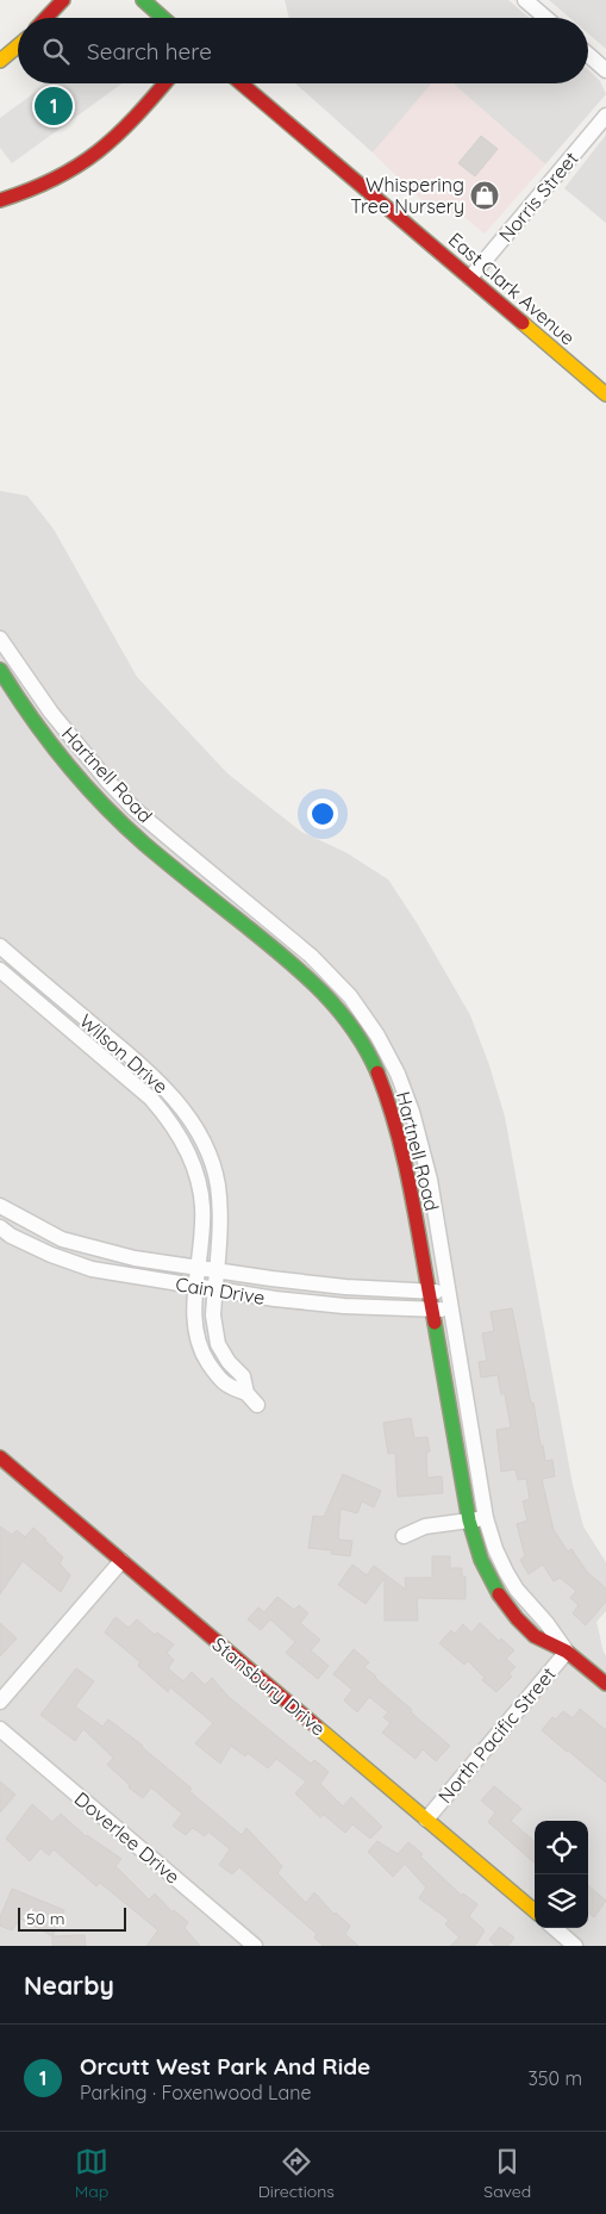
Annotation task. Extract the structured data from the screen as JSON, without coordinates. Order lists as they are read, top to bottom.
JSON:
{
  "streets": {
    "main road": ["East Clark Avenue", "Hartnell Road", "Stansbury Drive"],
    "street": [
      "Norris Street",
      "Wilson Drive",
      "Cain Drive",
      "North Pacific Street",
      "Doverlee Drive"
    ]
  },
  "crossings": [
    ["Norris Street", "East Clark Avenue"],
    ["Hartnell Road", "Cain Drive"],
    ["Hartnell Road", "North Pacific Street"],
    ["Wilson Drive", "Cain Drive"],
    ["Stansbury Drive", "North Pacific Street"]
  ],
  "places": {
    "shop": ["Whispering Tree Nursery"]
  },
  "scale_bar": "50 m",
  "page": {
    "search": "Search here",
    "pins": "1",
    "scale": "50 m",
    "heading": "Nearby",
    "list": [
      {
        "mark": "1",
        "name": "Orcutt West Park And Ride",
        "note": "Parking · Foxenwood Lane",
        "value": "350 m"
      }
    ],
    "nav": ["Map", "Directions", "Saved"]
  }
}
